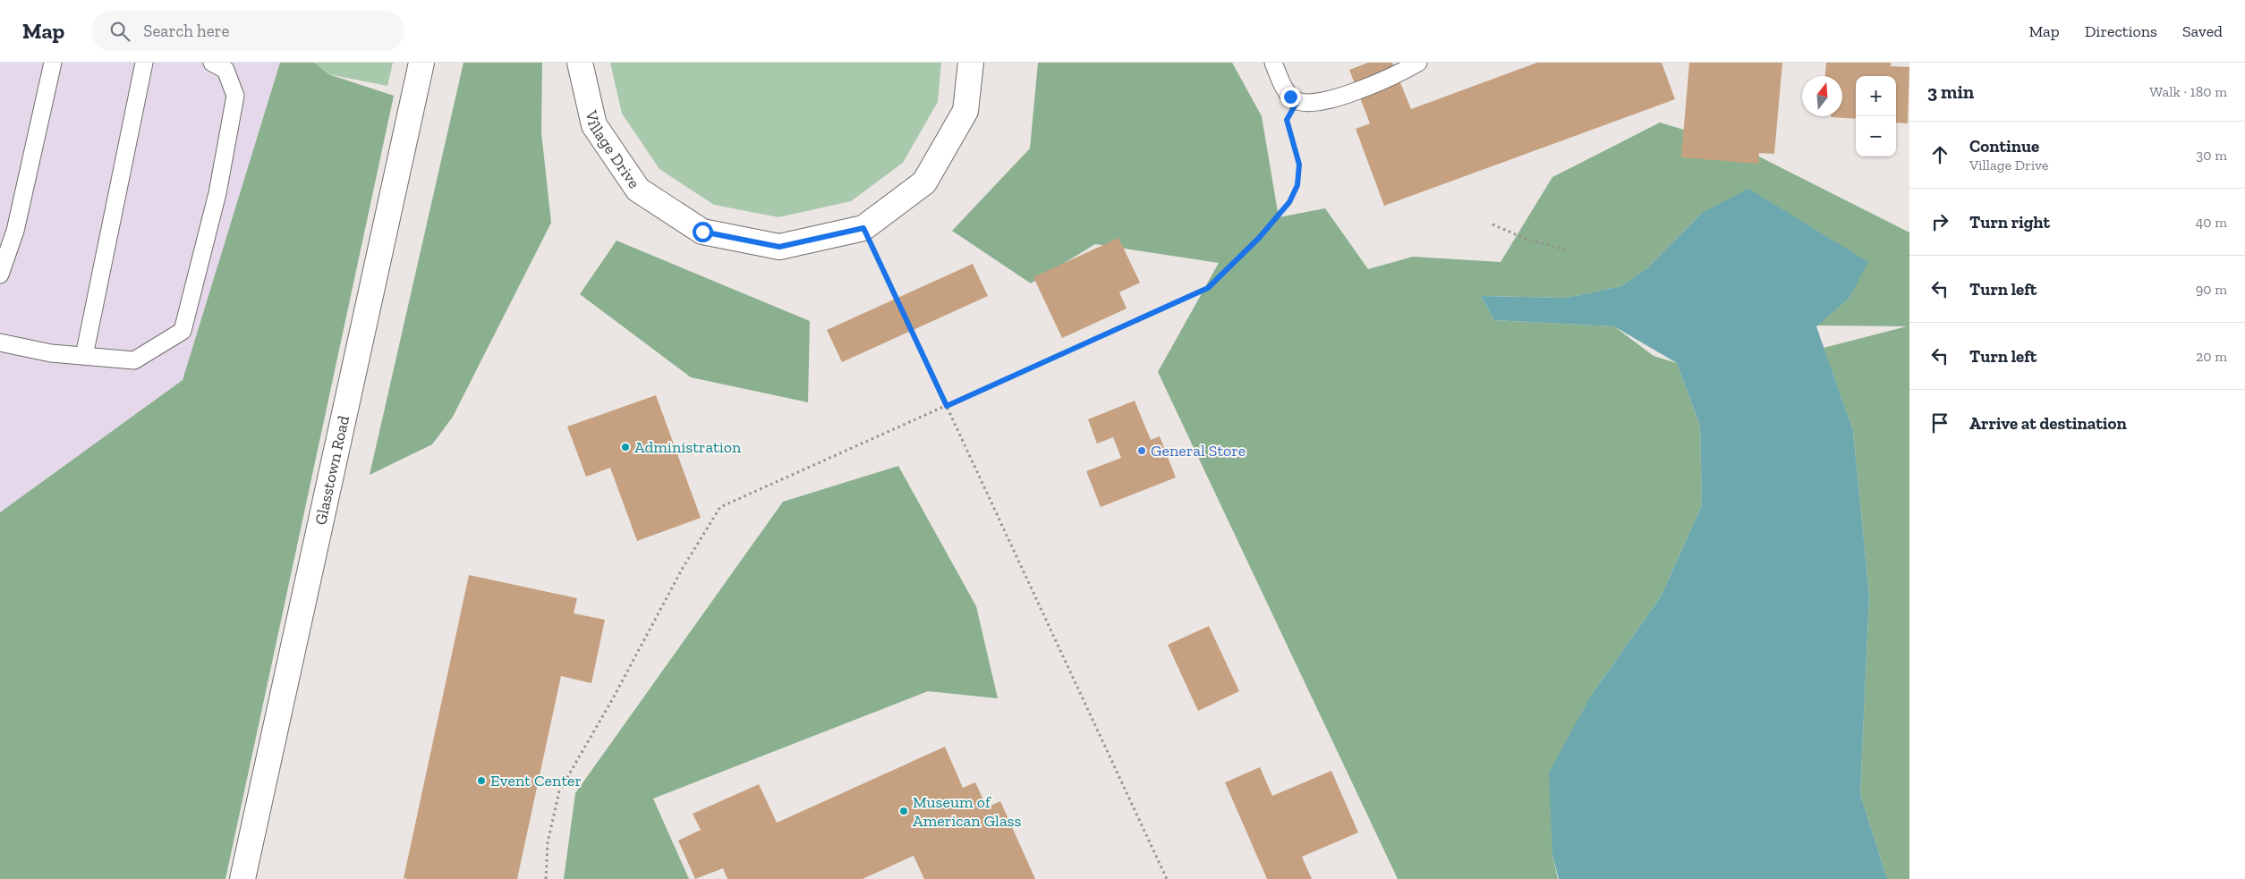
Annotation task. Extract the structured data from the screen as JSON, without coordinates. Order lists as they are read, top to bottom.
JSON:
{
  "streets": {
    "street": ["Village Drive", "Glasstown Road"]
  },
  "places": [
    "Administration",
    "General Store",
    "Event Center",
    "Museum of American Glass"
  ],
  "north": "top",
  "page": {
    "header": "Map",
    "search": "Search here",
    "nav": ["Map", "Directions", "Saved"],
    "heading": ["3 min", "Walk · 180 m"],
    "map_buttons": ["+", "−"],
    "list": [
      ["Continue", "Village Drive", "30 m"],
      ["Turn right", "40 m"],
      ["Turn left", "90 m"],
      ["Turn left", "20 m"],
      "Arrive at destination"
    ]
  }
}
